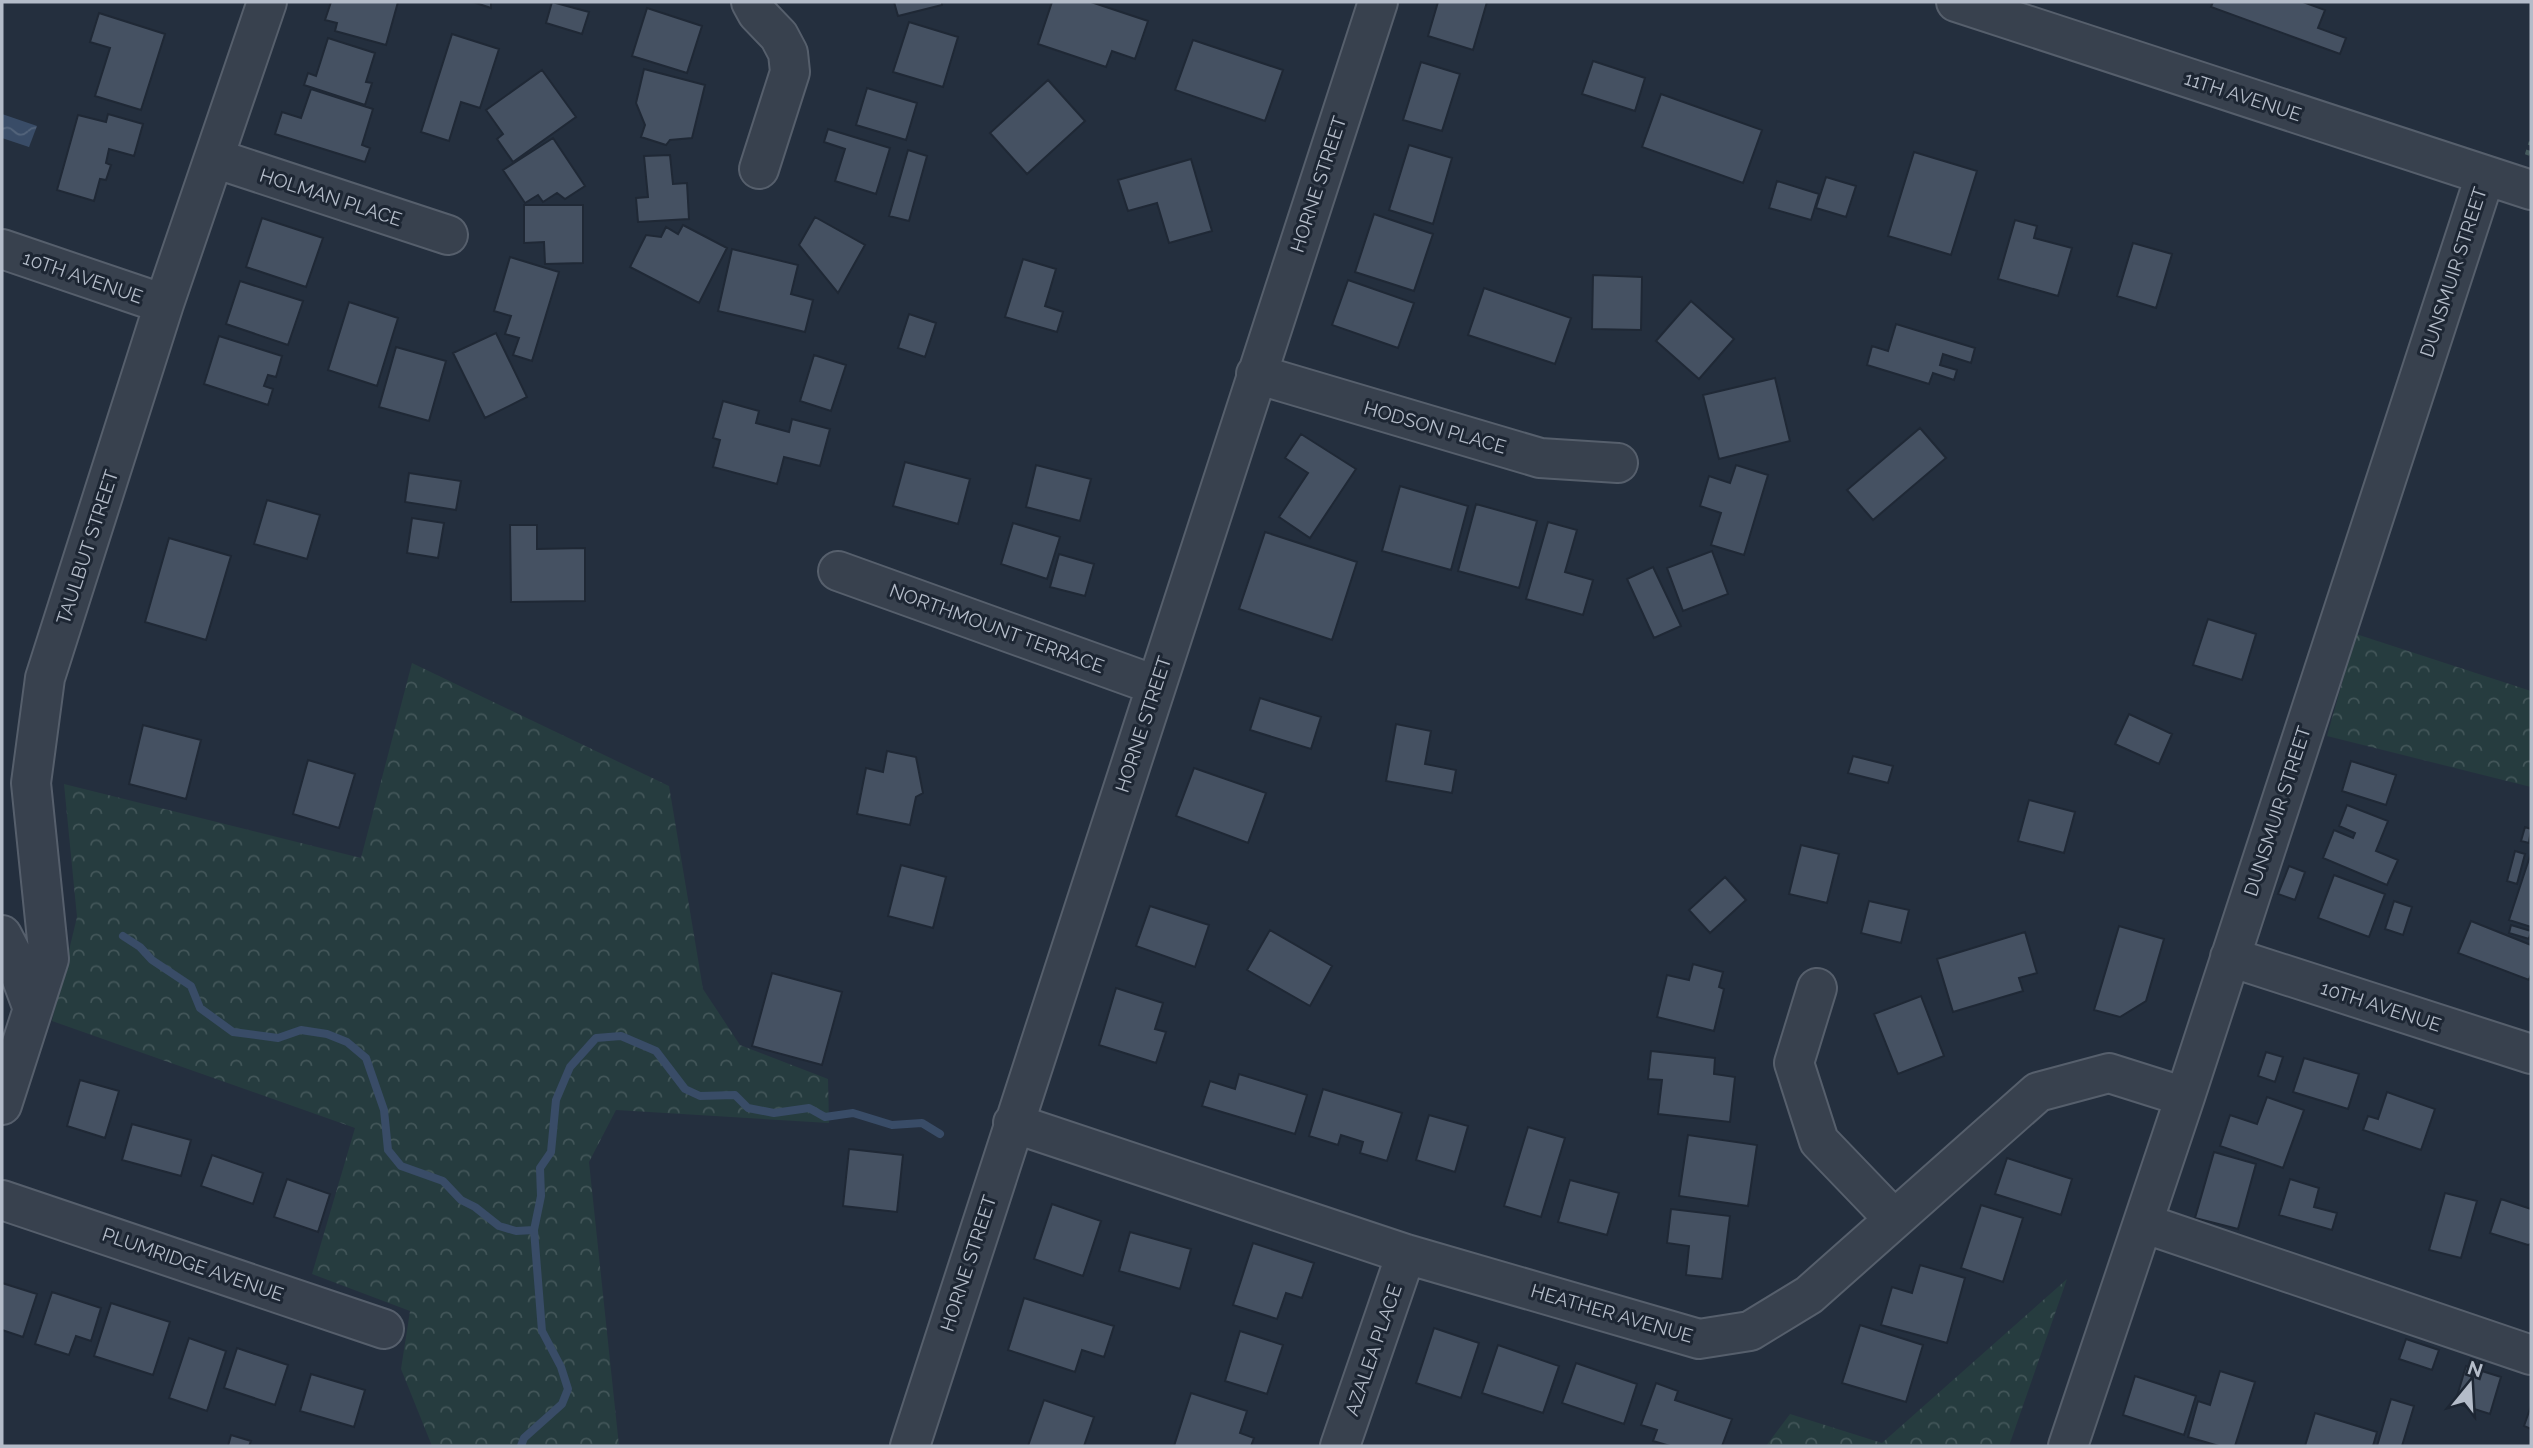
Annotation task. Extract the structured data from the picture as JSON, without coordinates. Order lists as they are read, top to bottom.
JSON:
{
  "streets": {
    "street": [
      "11TH AVENUE",
      "HORNE STREET",
      "HOLMAN PLACE",
      "DUNSMUIR STREET",
      "10TH AVENUE",
      "HODSON PLACE",
      "TAULBUT STREET",
      "NORTHMOUNT TERRACE",
      "PLUMRIDGE AVENUE",
      "HEATHER AVENUE",
      "AZALEA PLACE"
    ]
  },
  "crossings": [
    ["11TH AVENUE", "DUNSMUIR STREET"],
    ["HORNE STREET", "HODSON PLACE"],
    ["HORNE STREET", "NORTHMOUNT TERRACE"],
    ["HORNE STREET", "HEATHER AVENUE"],
    ["HOLMAN PLACE", "TAULBUT STREET"],
    ["DUNSMUIR STREET", "10TH AVENUE"],
    ["DUNSMUIR STREET", "HEATHER AVENUE"],
    ["10TH AVENUE", "TAULBUT STREET"],
    ["HEATHER AVENUE", "AZALEA PLACE"]
  ],
  "north": "top"
}
